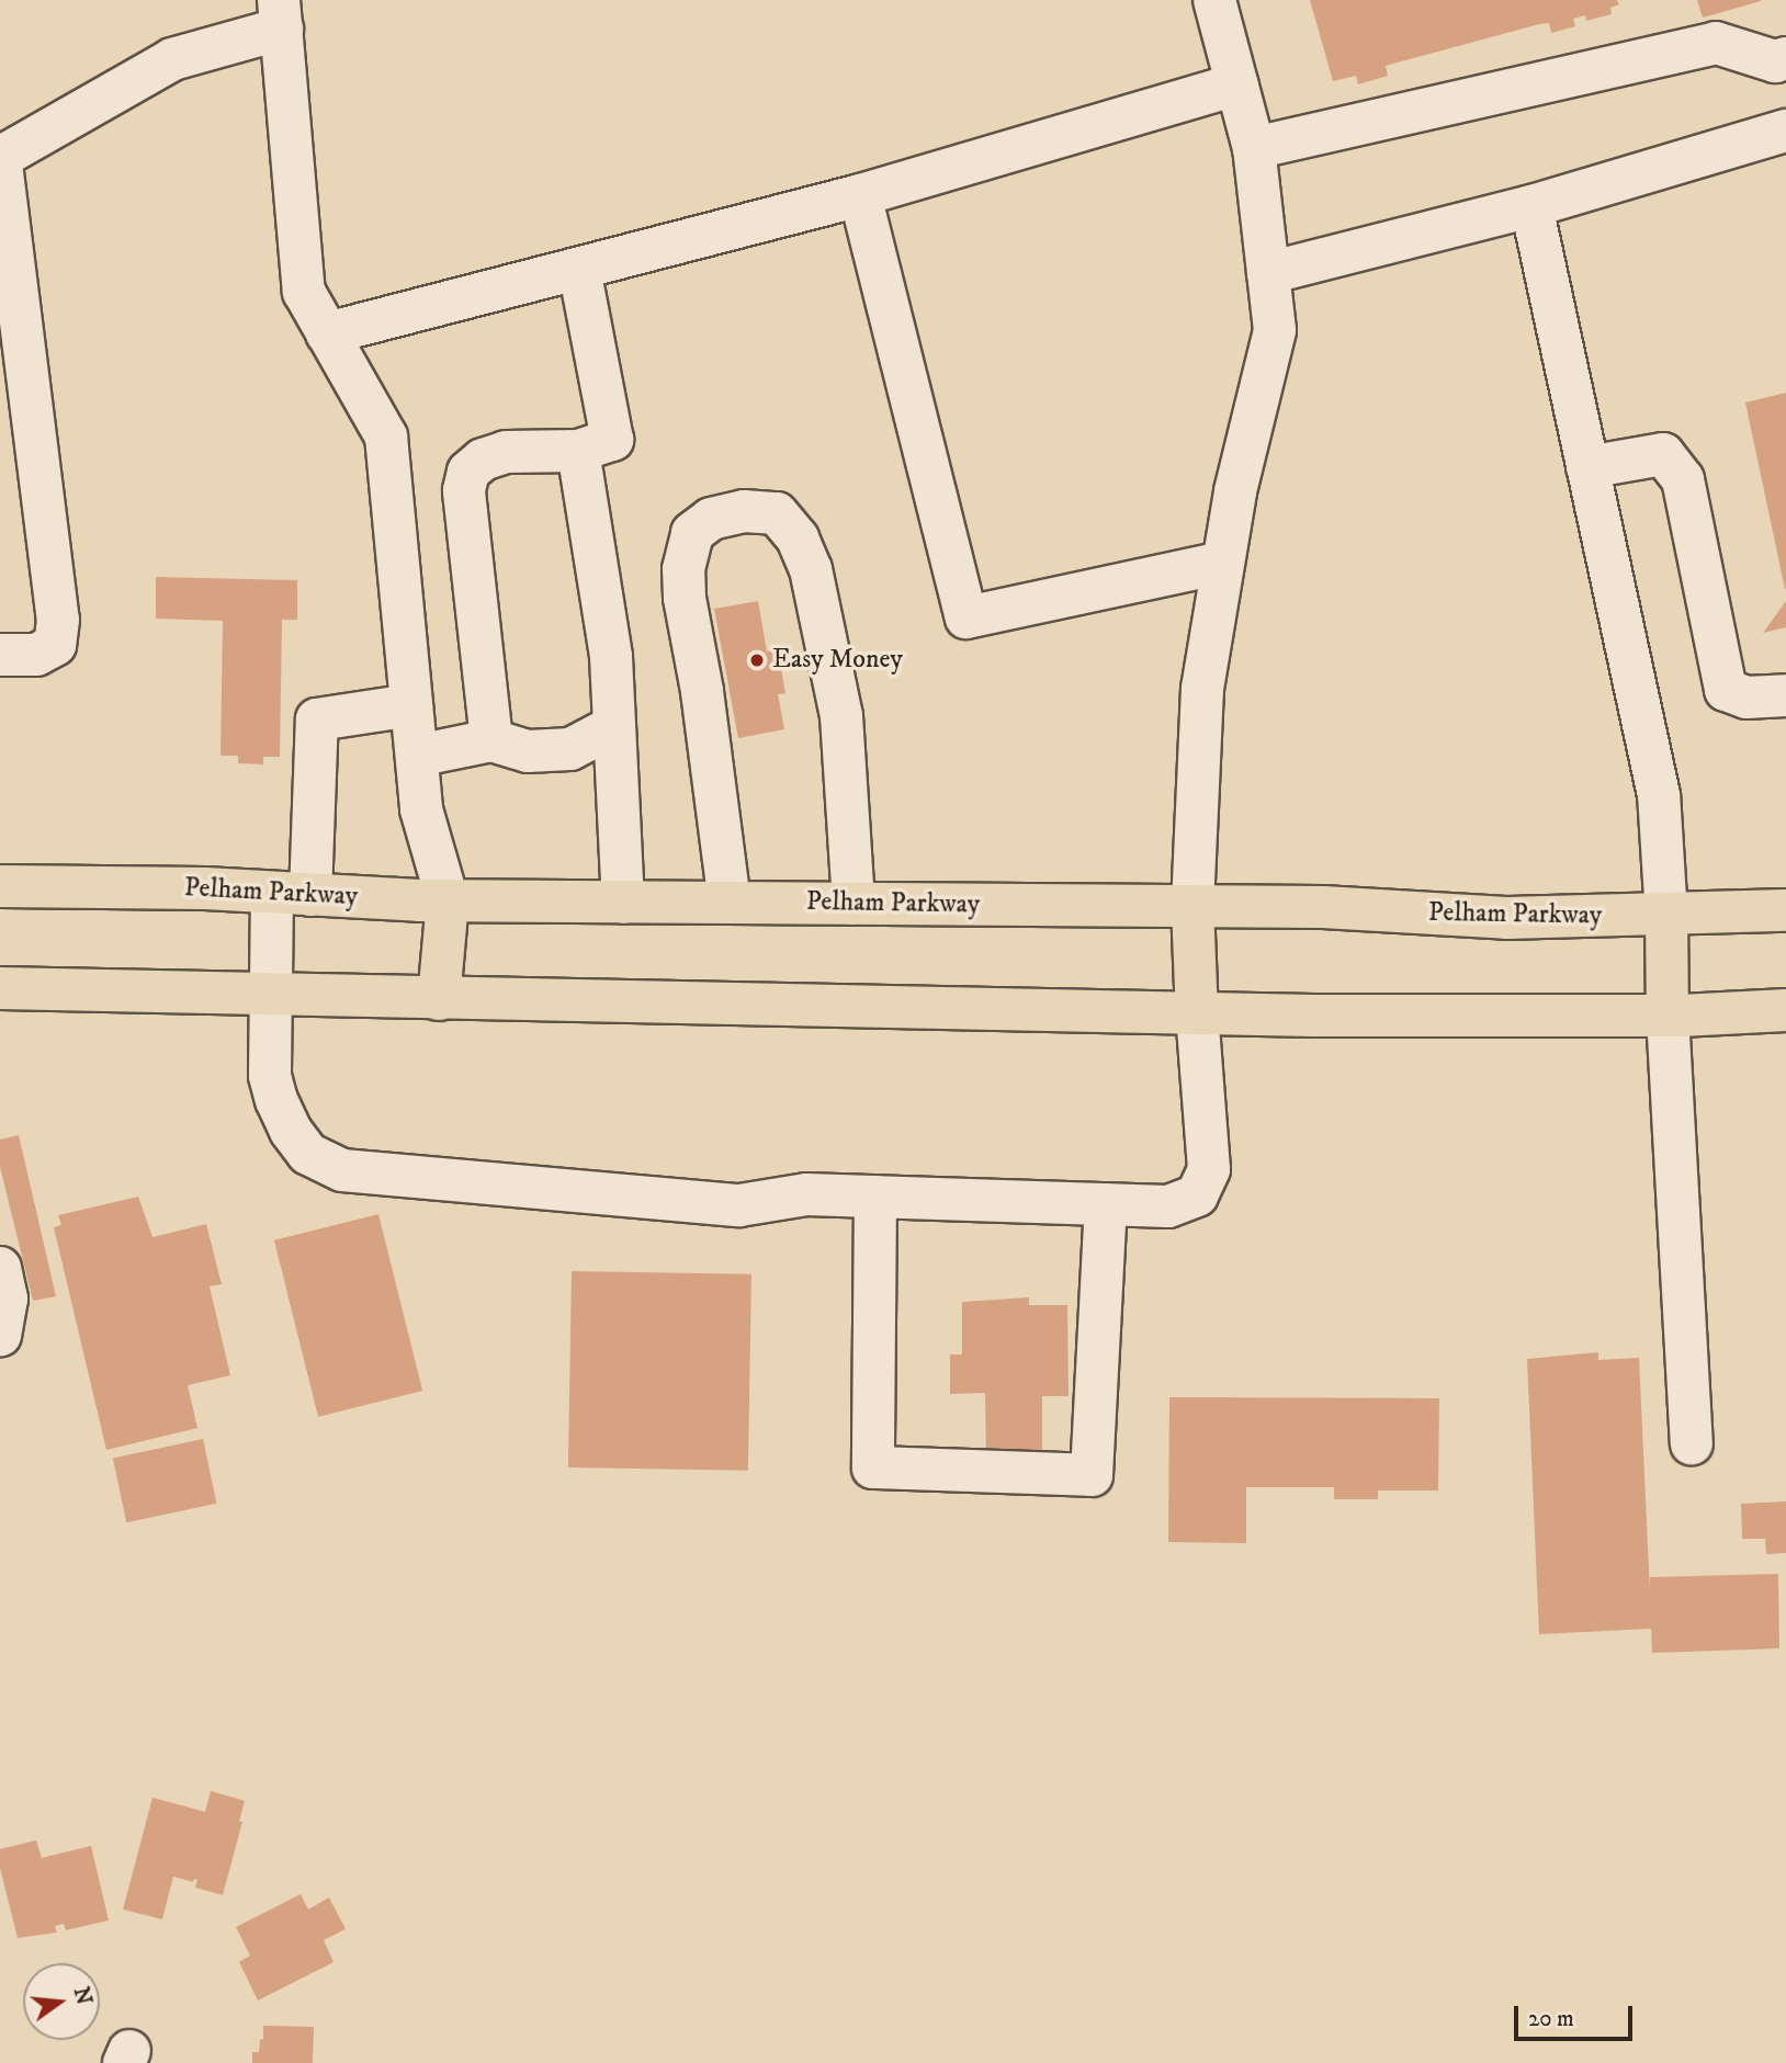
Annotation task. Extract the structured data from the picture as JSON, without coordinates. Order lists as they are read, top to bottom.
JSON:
{
  "streets": {
    "main road": ["Pelham Parkway"]
  },
  "places": ["Easy Money"],
  "scale_bar": "20 m",
  "north": "right"
}
